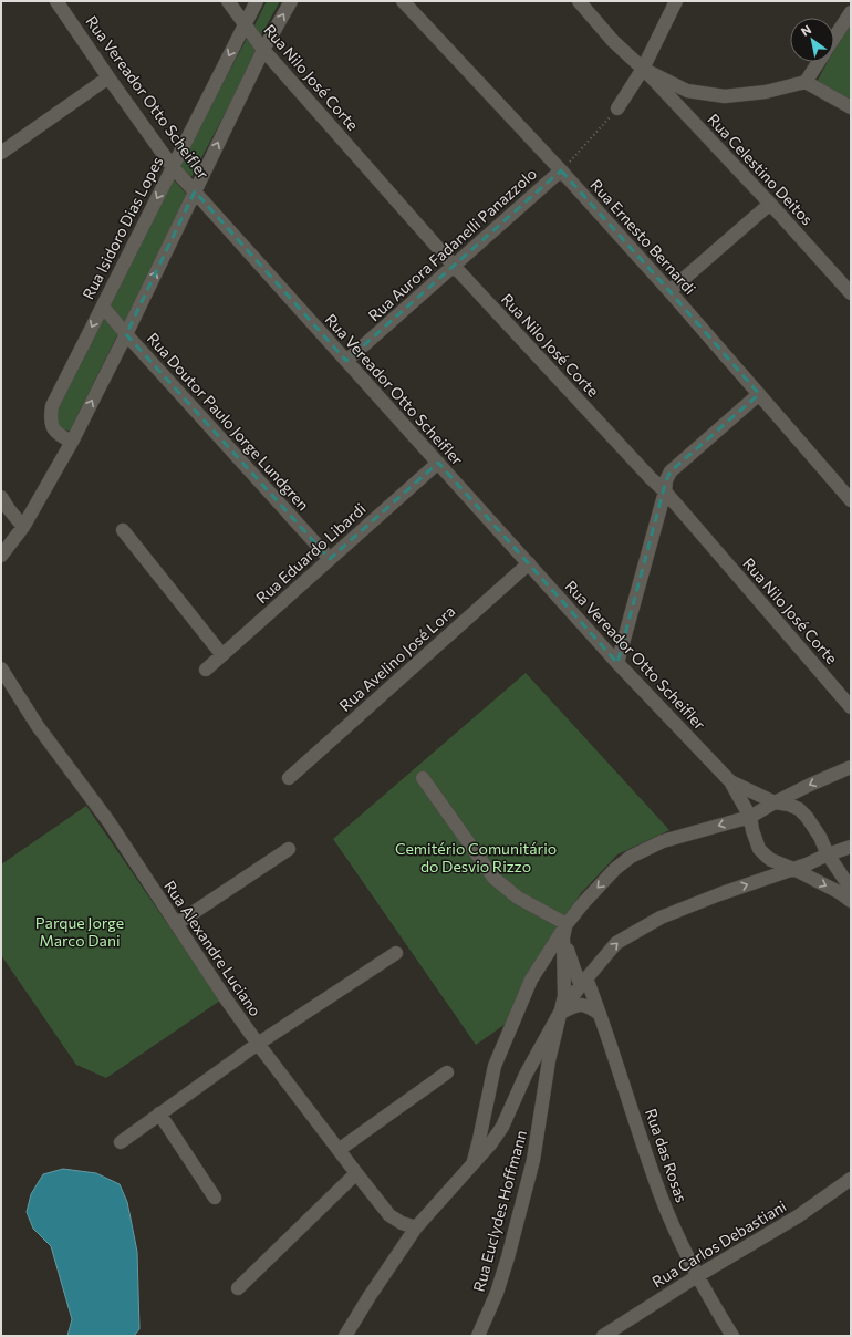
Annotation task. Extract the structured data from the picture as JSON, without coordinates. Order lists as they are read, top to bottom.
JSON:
{
  "streets": {
    "street": [
      "Rua Nilo José Corte",
      "Rua Vereador Otto Scheifler",
      "Rua Celestino Deitos",
      "Rua Isidoro Dias Lopes",
      "Rua Ernesto Bernardi",
      "Rua Aurora Fadanelli Panazzolo",
      "Rua Doutor Paulo Jorge Lundgren",
      "Rua Eduardo Libardi",
      "Rua Avelino José Lora",
      "Rua Alexandre Luciano",
      "Rua das Rosas",
      "Rua Euclydes Hoffmann",
      "Rua Carlos Debastiani"
    ]
  },
  "crossings": [
    ["Rua Nilo José Corte", "Rua Isidoro Dias Lopes"],
    ["Rua Nilo José Corte", "Rua Aurora Fadanelli Panazzolo"],
    ["Rua Vereador Otto Scheifler", "Rua Isidoro Dias Lopes"],
    ["Rua Vereador Otto Scheifler", "Rua Aurora Fadanelli Panazzolo"],
    ["Rua Vereador Otto Scheifler", "Rua Eduardo Libardi"],
    ["Rua Vereador Otto Scheifler", "Rua Avelino José Lora"],
    ["Rua Isidoro Dias Lopes", "Rua Doutor Paulo Jorge Lundgren"],
    ["Rua Ernesto Bernardi", "Rua Aurora Fadanelli Panazzolo"],
    ["Rua Doutor Paulo Jorge Lundgren", "Rua Eduardo Libardi"],
    ["Rua das Rosas", "Rua Euclydes Hoffmann"],
    ["Rua das Rosas", "Rua Carlos Debastiani"]
  ],
  "parks": ["Cemitério Comunitário do Desvio Rizzo", "Parque Jorge Marco Dani"],
  "north": "top left"
}
